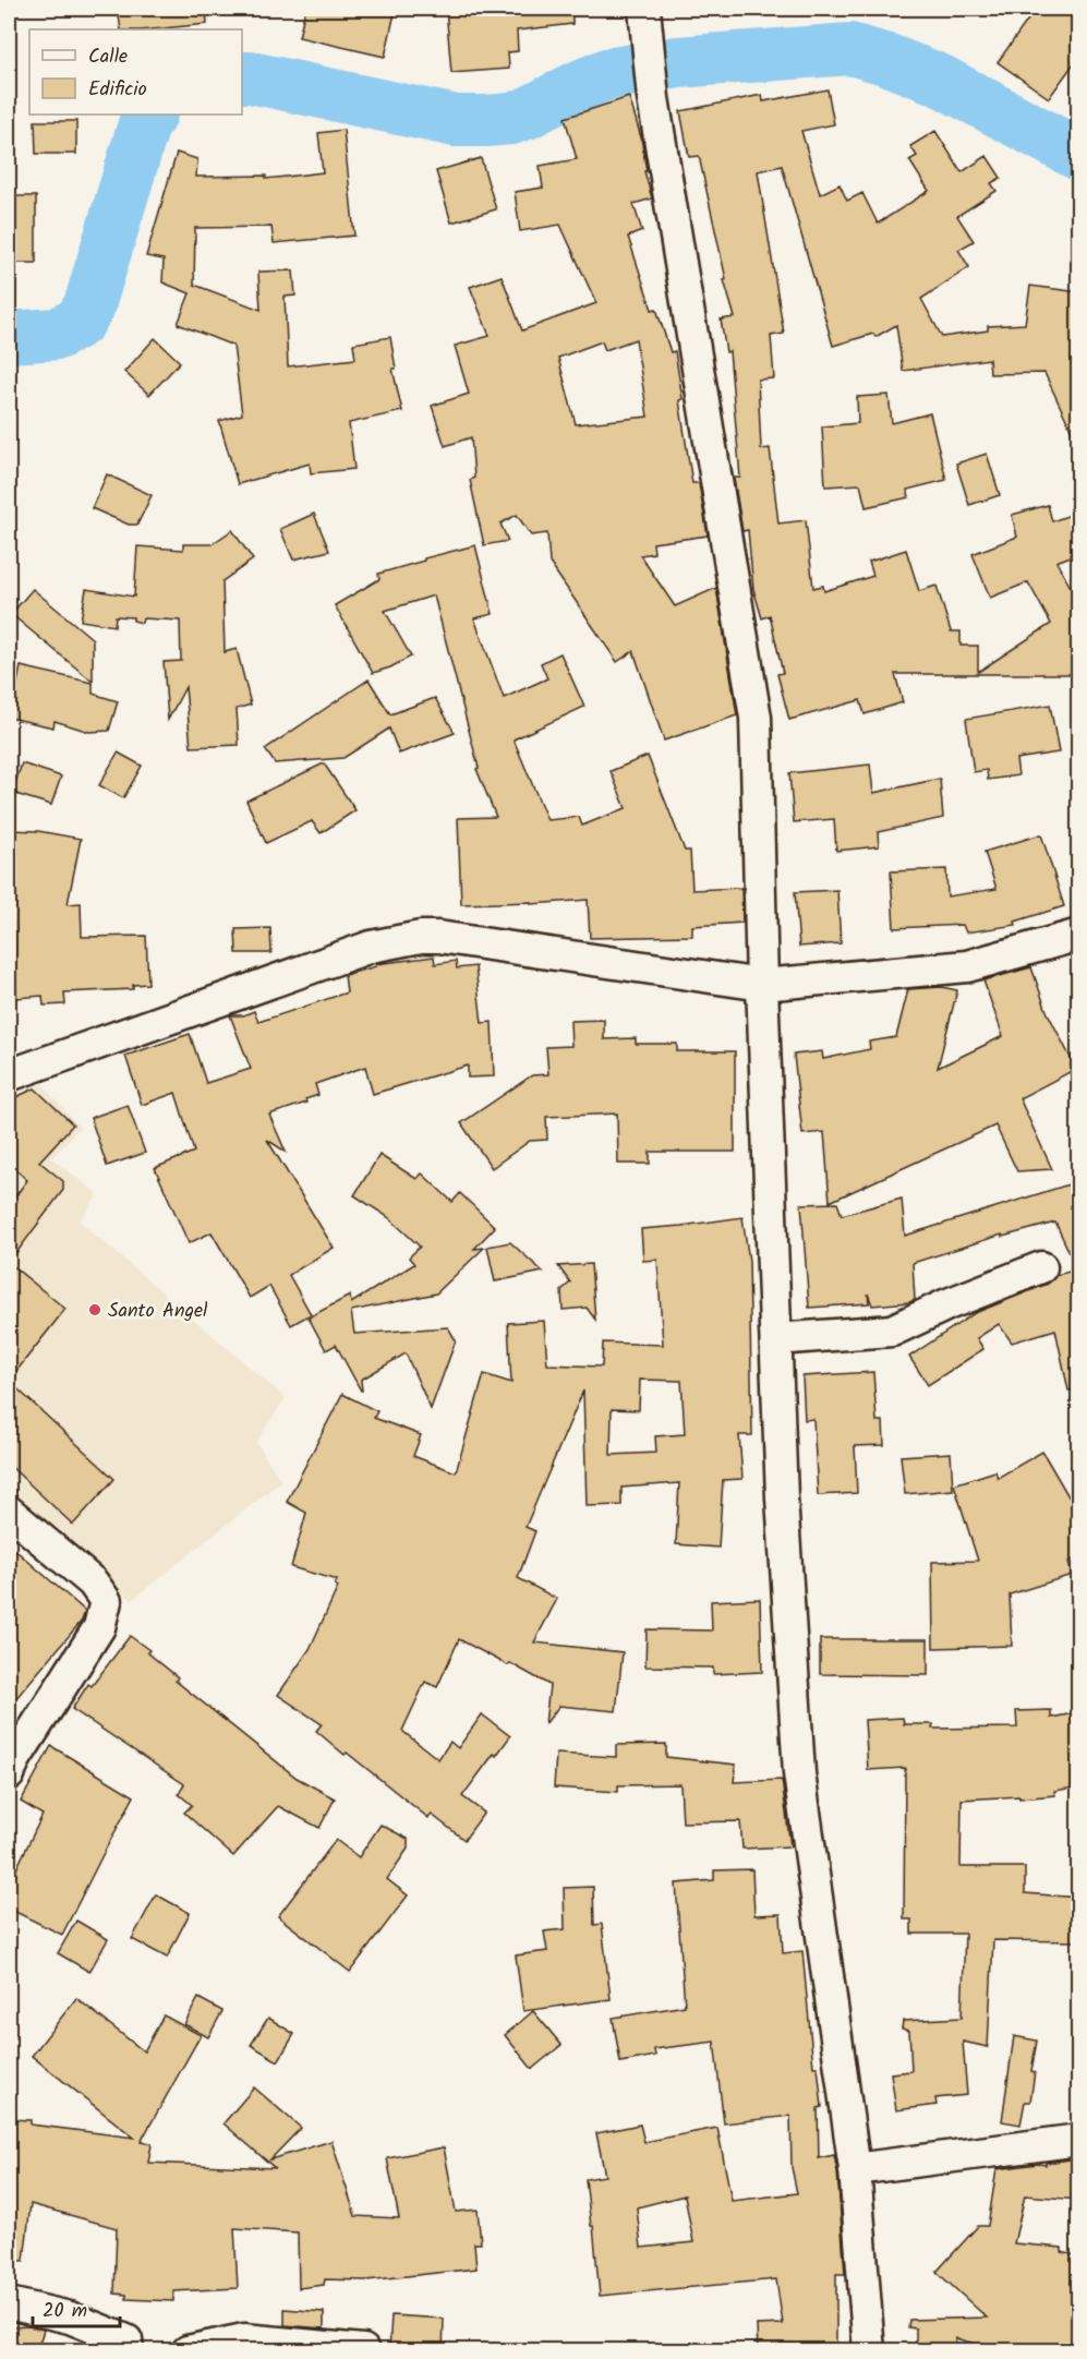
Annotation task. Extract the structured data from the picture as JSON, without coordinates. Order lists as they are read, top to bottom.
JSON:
{
  "places": ["Santo Angel"],
  "legend": ["Calle", "Edificio"],
  "scale_bar": "20 m"
}
